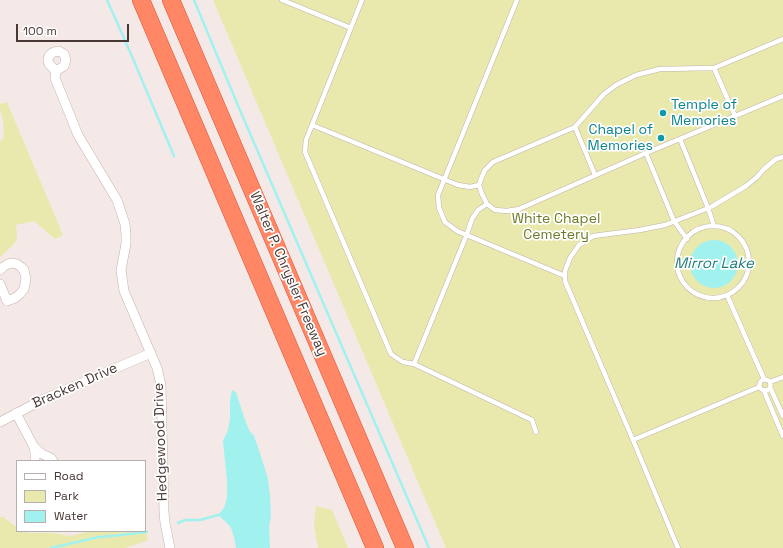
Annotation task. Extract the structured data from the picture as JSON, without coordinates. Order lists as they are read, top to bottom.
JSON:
{
  "streets": {
    "highway": ["Walter P. Chrysler Freeway"],
    "street": ["Bracken Drive", "Hedgewood Drive"]
  },
  "crossings": [
    ["Bracken Drive", "Hedgewood Drive"]
  ],
  "water": ["Mirror Lake"],
  "parks": ["White Chapel Cemetery"],
  "places": ["Temple of Memories", "Chapel of Memories"],
  "legend": ["Road", "Park", "Water"],
  "scale_bar": "100 m"
}
